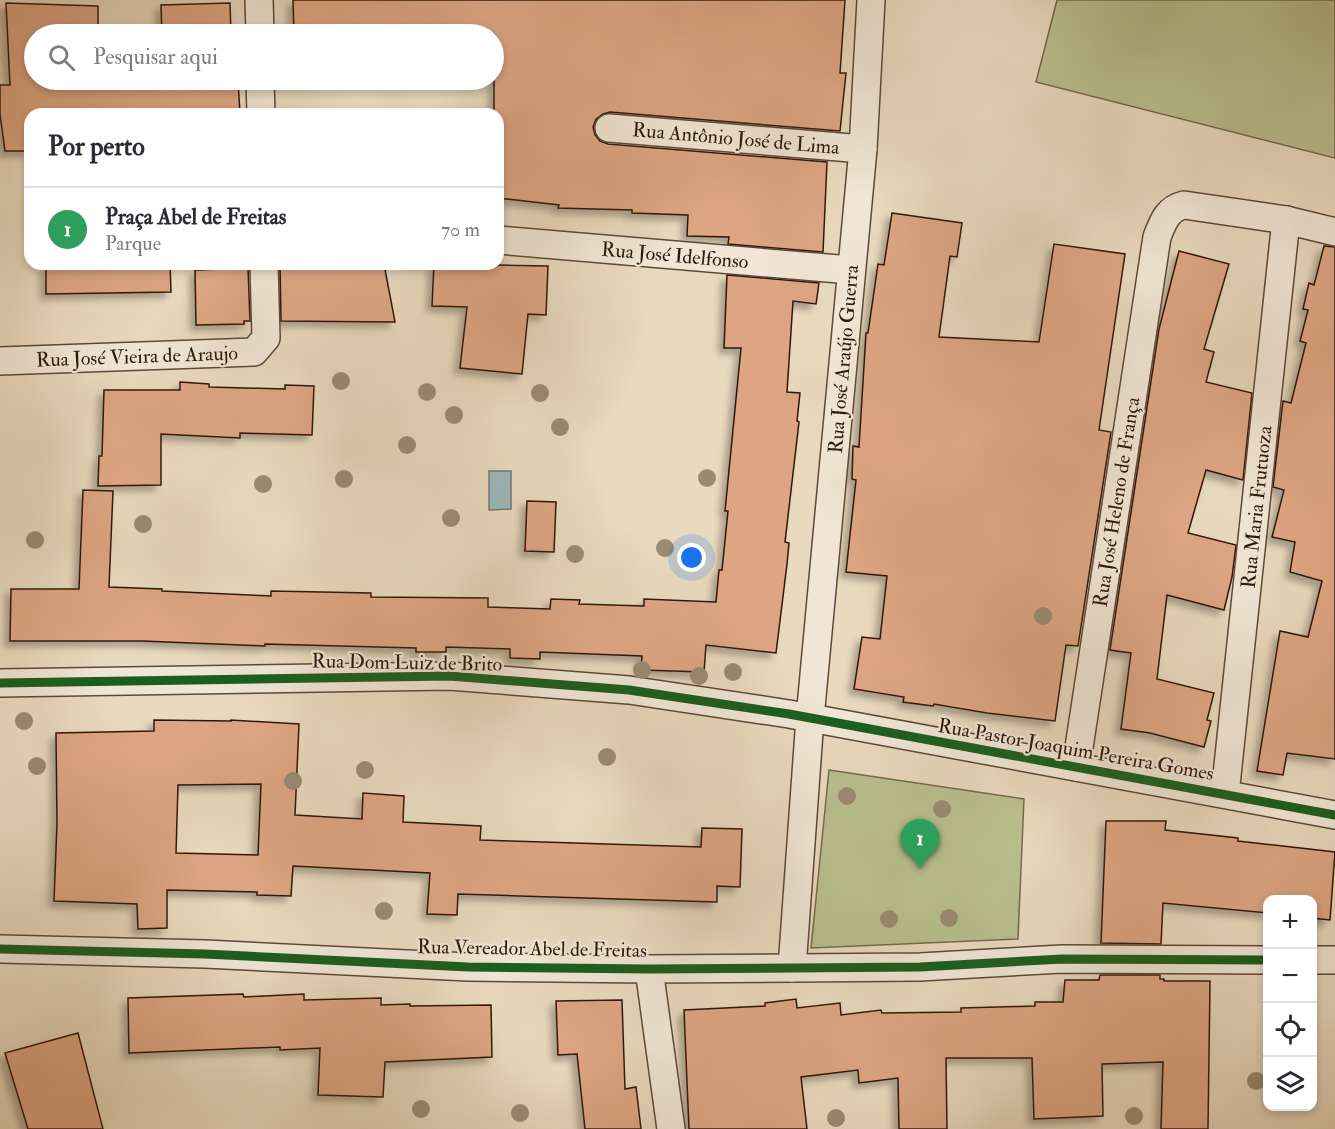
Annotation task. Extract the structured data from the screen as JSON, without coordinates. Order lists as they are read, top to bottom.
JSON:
{
  "streets": {
    "street": [
      "Rua Antônio José de Lima",
      "Rua José Idelfonso",
      "Rua José Vieira de Araujo",
      "Rua José Araújo Guerra",
      "Rua José Heleno de França",
      "Rua Maria Frutuoza",
      "Rua Dom Luiz de Brito",
      "Rua Pastor Joaquim Pereira Gomes",
      "Rua Vereador Abel de Freitas"
    ]
  },
  "crossings": [
    ["Rua Antônio José de Lima", "Rua José Araújo Guerra"],
    ["Rua José Idelfonso", "Rua José Araújo Guerra"],
    ["Rua José Araújo Guerra", "Rua Dom Luiz de Brito"],
    ["Rua José Araújo Guerra", "Rua Pastor Joaquim Pereira Gomes"],
    ["Rua José Araújo Guerra", "Rua Vereador Abel de Freitas"],
    ["Rua José Heleno de França", "Rua Maria Frutuoza"],
    ["Rua José Heleno de França", "Rua Pastor Joaquim Pereira Gomes"],
    ["Rua Maria Frutuoza", "Rua Pastor Joaquim Pereira Gomes"],
    ["Rua Dom Luiz de Brito", "Rua Pastor Joaquim Pereira Gomes"]
  ],
  "page": {
    "search": "Pesquisar aqui",
    "heading": "Por perto",
    "list": [
      {
        "mark": "1",
        "name": "Praça Abel de Freitas",
        "note": "Parque",
        "value": "70 m"
      }
    ],
    "pins": "1",
    "map_buttons": ["+", "−"]
  }
}
